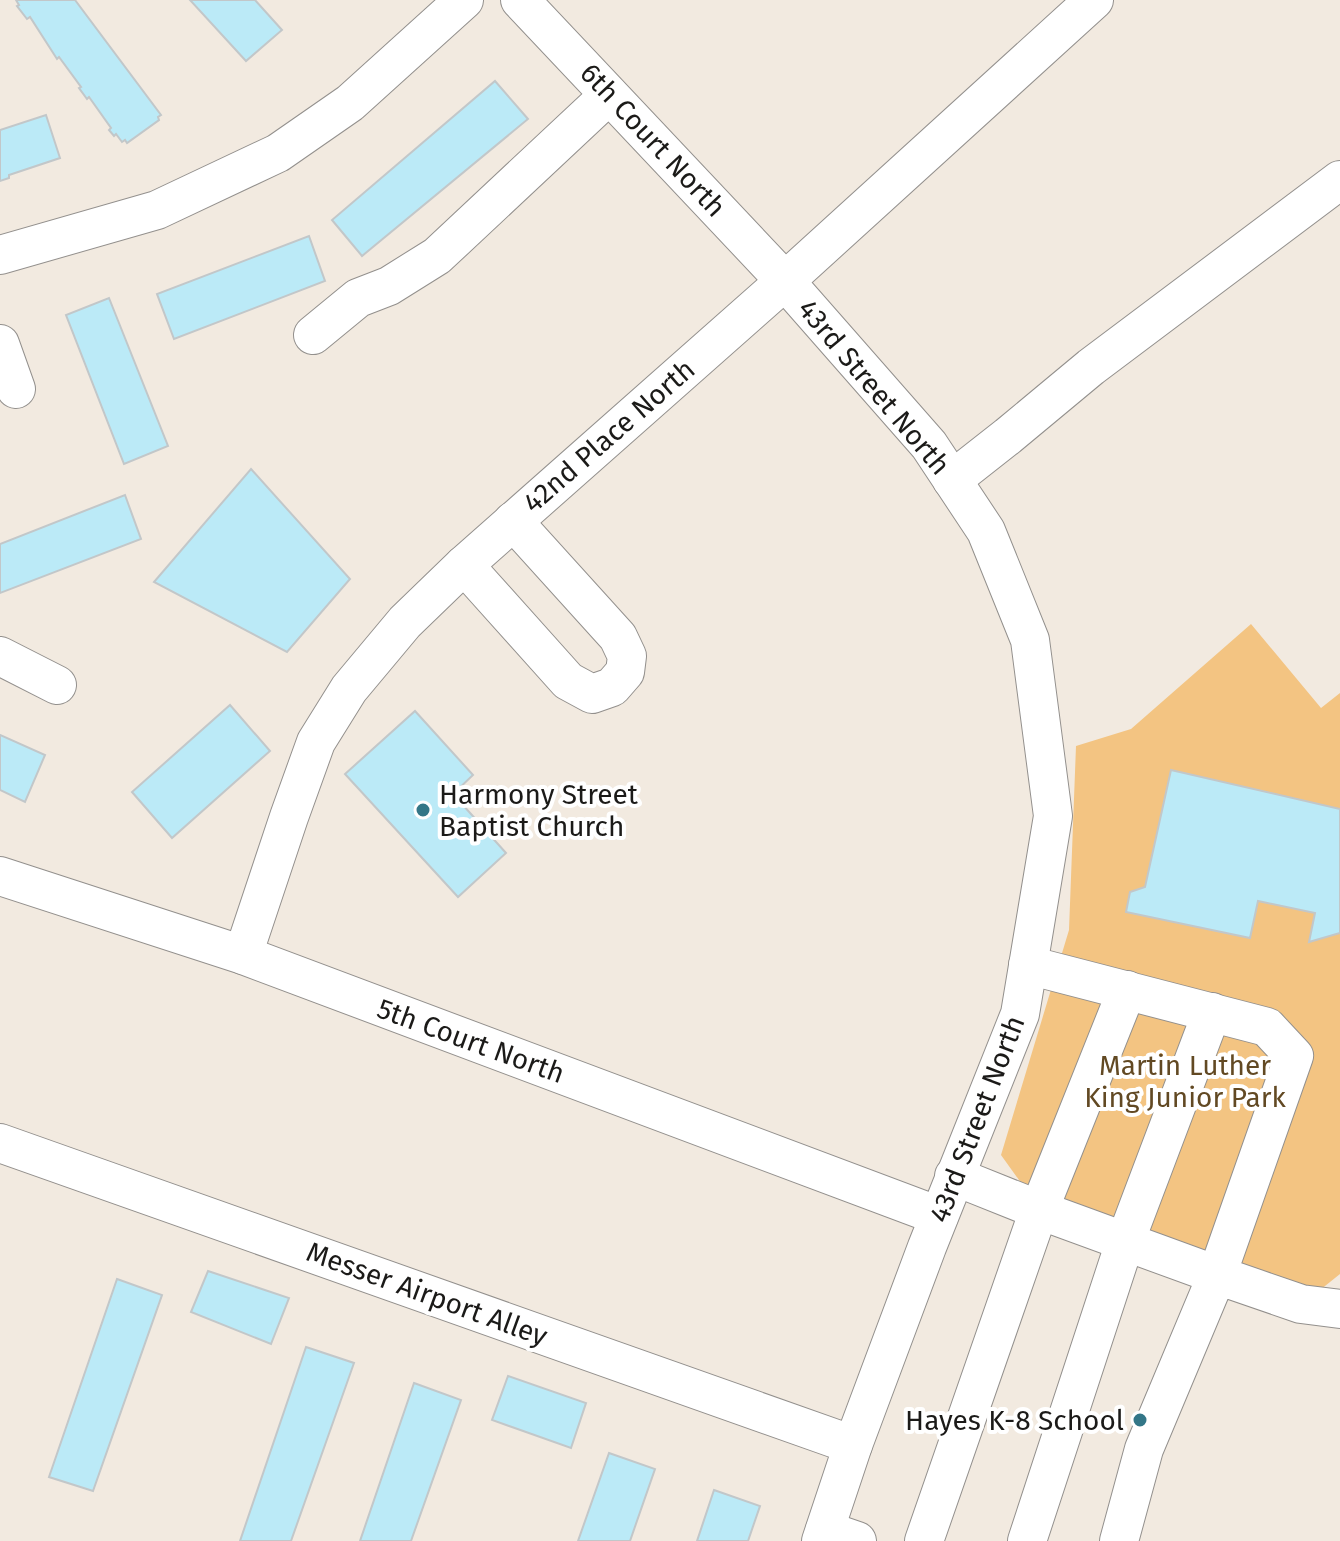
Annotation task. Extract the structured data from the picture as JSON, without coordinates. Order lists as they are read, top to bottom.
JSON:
{
  "streets": {
    "street": [
      "6th Court North",
      "43rd Street North",
      "42nd Place North",
      "5th Court North",
      "Messer Airport Alley"
    ]
  },
  "crossings": [
    ["6th Court North", "43rd Street North"],
    ["6th Court North", "42nd Place North"],
    ["43rd Street North", "42nd Place North"],
    ["43rd Street North", "5th Court North"],
    ["43rd Street North", "Messer Airport Alley"],
    ["42nd Place North", "5th Court North"]
  ],
  "parks": ["Martin Luther King Junior Park"],
  "places": ["Harmony Street Baptist Church", "Hayes K-8 School"]
}
